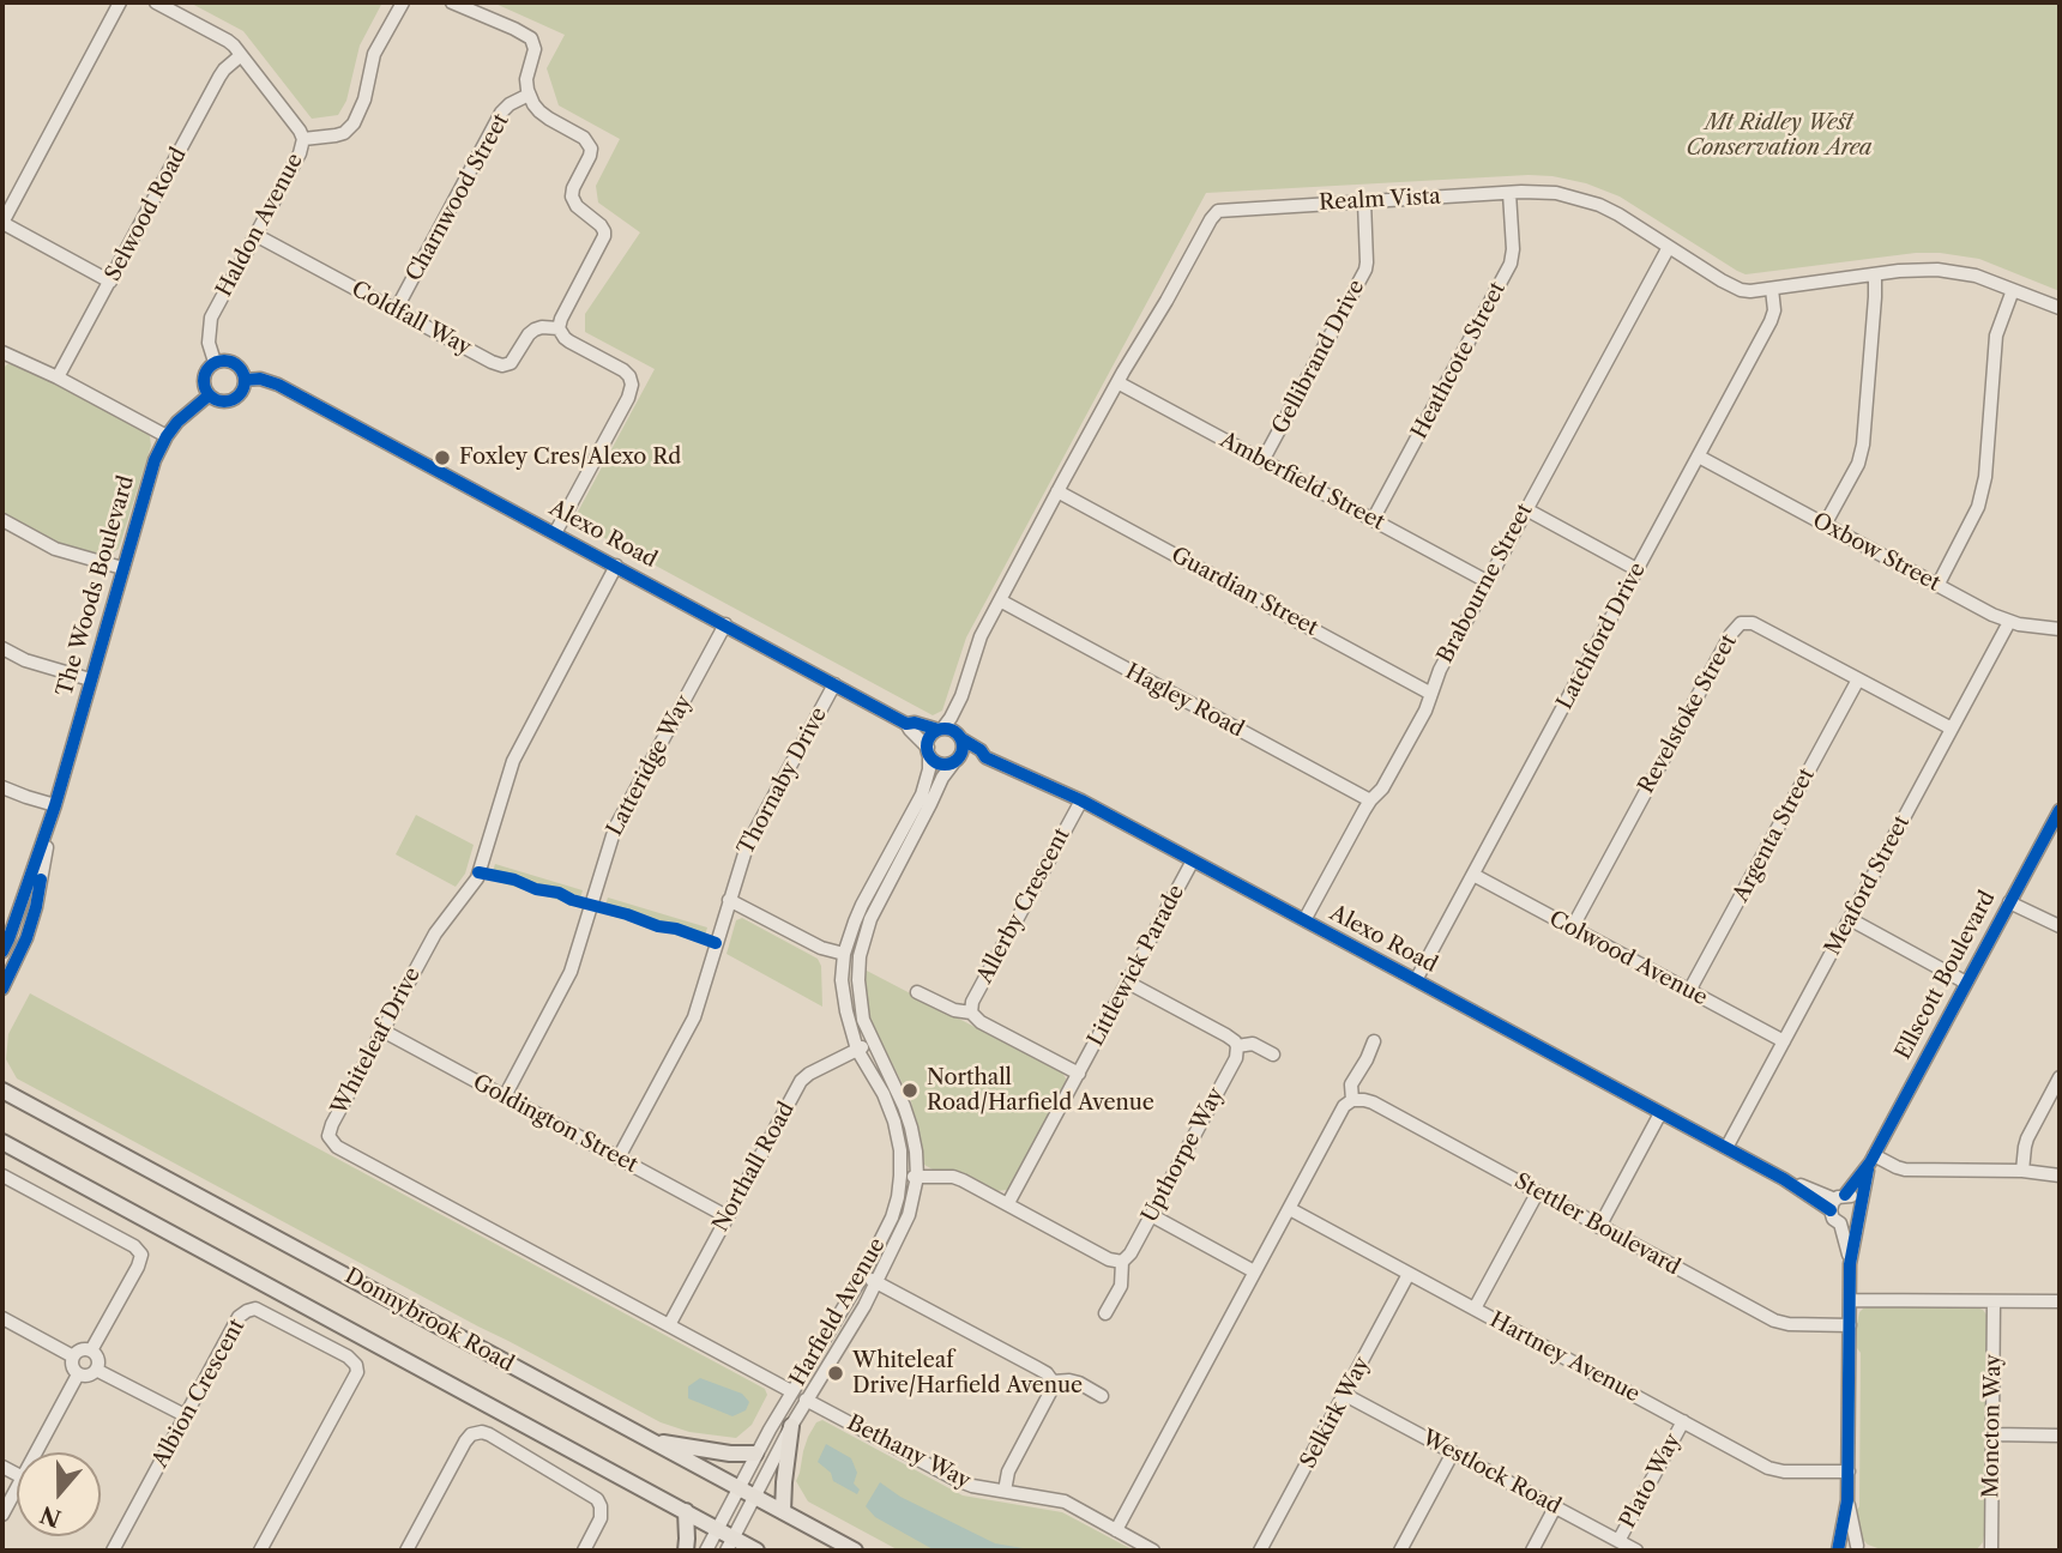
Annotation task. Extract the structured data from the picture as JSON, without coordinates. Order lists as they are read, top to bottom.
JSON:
{
  "streets": {
    "main road": ["Donnybrook Road"],
    "street": [
      "Charnwood Street",
      "Realm Vista",
      "Selwood Road",
      "Haldon Avenue",
      "Coldfall Way",
      "Gellibrand Drive",
      "Heathcote Street",
      "Amberfield Street",
      "Alexo Road",
      "Oxbow Street",
      "Brabourne Street",
      "The Woods Boulevard",
      "Guardian Street",
      "Latchford Drive",
      "Hagley Road",
      "Revelstoke Street",
      "Latteridge Way",
      "Thornaby Drive",
      "Argenta Street",
      "Meaford Street",
      "Allerby Crescent",
      "Colwood Avenue",
      "Littlewick Parade",
      "Ellscott Boulevard",
      "Whiteleaf Drive",
      "Goldington Street",
      "Upthorpe Way",
      "Northall Road",
      "Stettler Boulevard",
      "Harfield Avenue",
      "Hartney Avenue",
      "Albion Crescent",
      "Selkirk Way",
      "Moncton Way",
      "Bethany Way",
      "Westlock Road",
      "Plato Way"
    ]
  },
  "crossings": [
    ["Charnwood Street", "Coldfall Way"],
    ["Realm Vista", "Gellibrand Drive"],
    ["Realm Vista", "Heathcote Street"],
    ["Realm Vista", "Amberfield Street"],
    ["Realm Vista", "Alexo Road"],
    ["Realm Vista", "Brabourne Street"],
    ["Realm Vista", "Guardian Street"],
    ["Realm Vista", "Latchford Drive"],
    ["Realm Vista", "Hagley Road"],
    ["Realm Vista", "Harfield Avenue"],
    ["Selwood Road", "Haldon Avenue"],
    ["Haldon Avenue", "Coldfall Way"],
    ["Haldon Avenue", "Alexo Road"],
    ["Haldon Avenue", "The Woods Boulevard"],
    ["Gellibrand Drive", "Amberfield Street"],
    ["Heathcote Street", "Amberfield Street"],
    ["Amberfield Street", "Brabourne Street"],
    ["Alexo Road", "Brabourne Street"],
    ["Alexo Road", "The Woods Boulevard"],
    ["Alexo Road", "Latchford Drive"],
    ["Alexo Road", "Latteridge Way"],
    ["Alexo Road", "Thornaby Drive"],
    ["Alexo Road", "Meaford Street"],
    ["Alexo Road", "Allerby Crescent"],
    ["Alexo Road", "Littlewick Parade"],
    ["Alexo Road", "Ellscott Boulevard"],
    ["Alexo Road", "Whiteleaf Drive"],
    ["Alexo Road", "Harfield Avenue"],
    ["Oxbow Street", "Latchford Drive"],
    ["Oxbow Street", "Meaford Street"],
    ["Brabourne Street", "Guardian Street"],
    ["Brabourne Street", "Hagley Road"],
    ["Latchford Drive", "Colwood Avenue"],
    ["Revelstoke Street", "Argenta Street"],
    ["Revelstoke Street", "Meaford Street"],
    ["Revelstoke Street", "Colwood Avenue"],
    ["Latteridge Way", "Goldington Street"],
    ["Thornaby Drive", "Goldington Street"],
    ["Argenta Street", "Colwood Avenue"],
    ["Meaford Street", "Colwood Avenue"],
    ["Whiteleaf Drive", "Goldington Street"],
    ["Whiteleaf Drive", "Northall Road"],
    ["Whiteleaf Drive", "Harfield Avenue"],
    ["Goldington Street", "Northall Road"],
    ["Northall Road", "Harfield Avenue"],
    ["Harfield Avenue", "Donnybrook Road"],
    ["Harfield Avenue", "Bethany Way"],
    ["Hartney Avenue", "Selkirk Way"],
    ["Hartney Avenue", "Plato Way"],
    ["Selkirk Way", "Westlock Road"],
    ["Westlock Road", "Plato Way"]
  ],
  "parks": ["Mt Ridley West Conservation Area"],
  "places": ["Foxley Cres/Alexo Rd", "Northall Road/Harfield Avenue", "Whiteleaf Drive/Harfield Avenue"],
  "north": "bottom"
}
